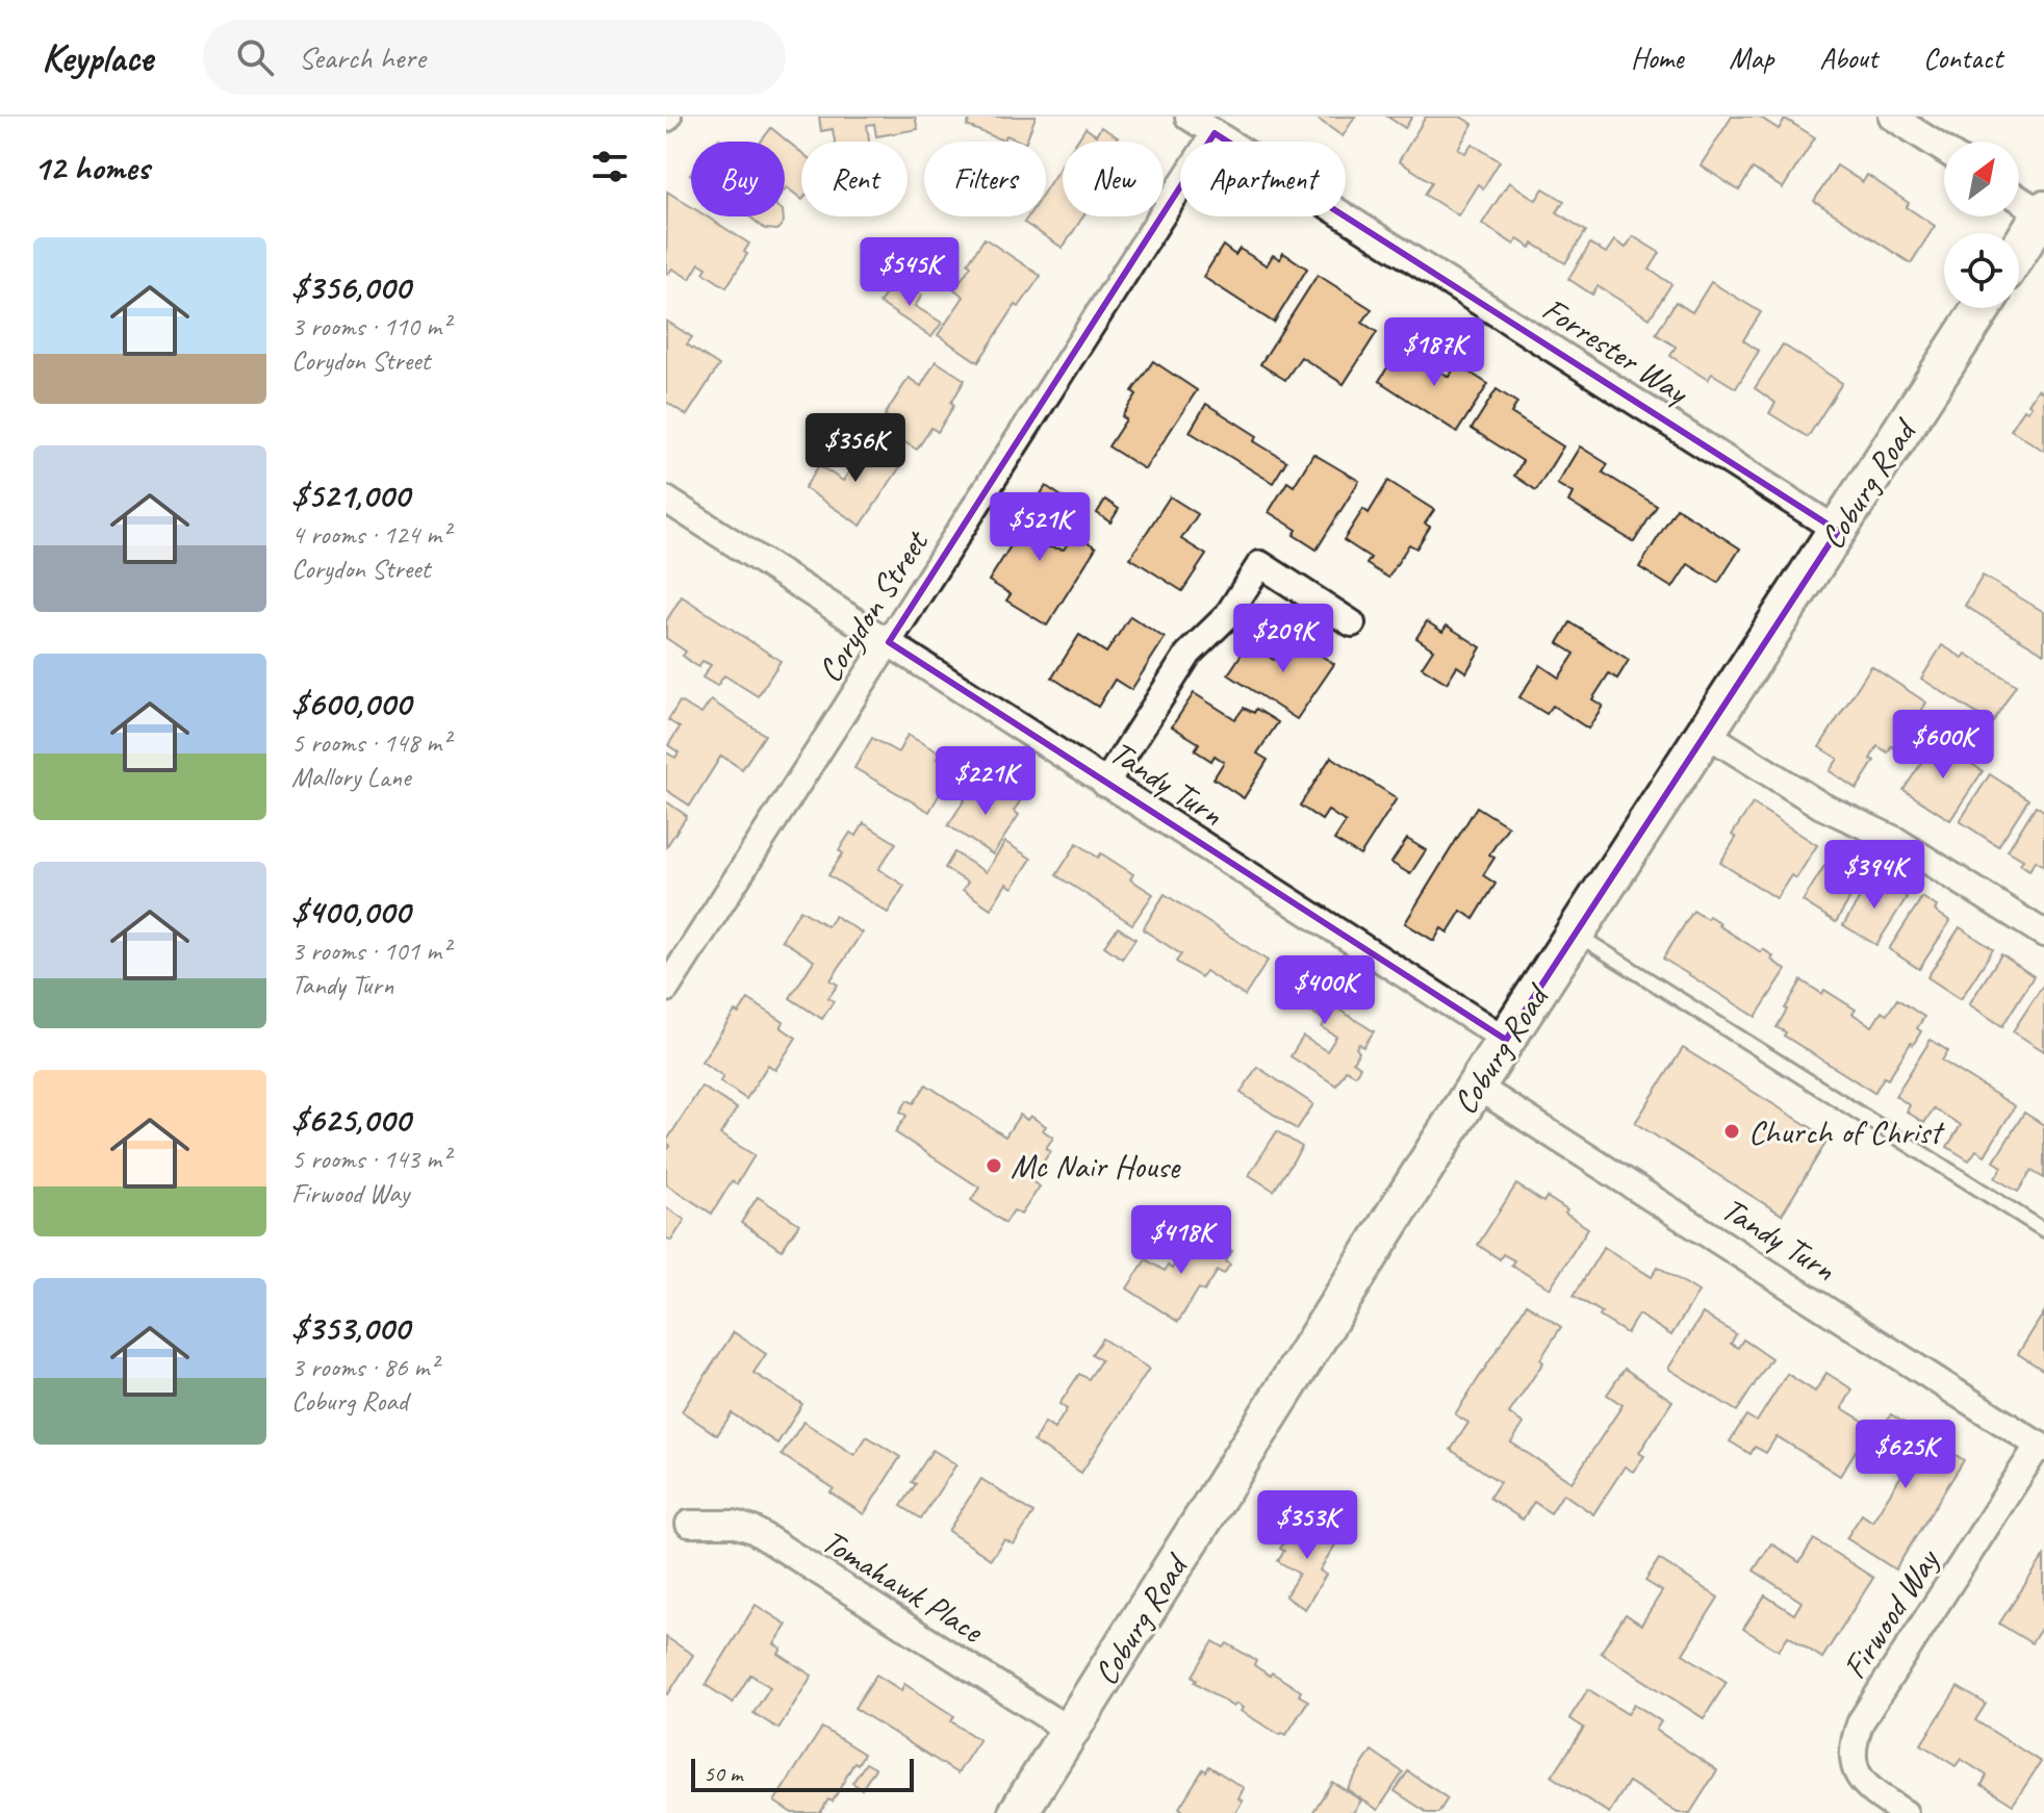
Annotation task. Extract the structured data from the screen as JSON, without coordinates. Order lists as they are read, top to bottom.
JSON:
{
  "streets": {
    "main road": ["Coburg Road"],
    "street": [
      "Forrester Way",
      "Corydon Street",
      "Tandy Turn",
      "Tomahawk Place",
      "Firwood Way"
    ]
  },
  "crossings": [
    ["Forrester Way", "Coburg Road"],
    ["Forrester Way", "Corydon Street"],
    ["Coburg Road", "Tandy Turn"],
    ["Coburg Road", "Tomahawk Place"],
    ["Corydon Street", "Tandy Turn"],
    ["Tandy Turn", "Firwood Way"]
  ],
  "places": ["Church of Christ", "Mc Nair House"],
  "scale_bar": "50 m",
  "north": "top right",
  "page": {
    "header": "Keyplace",
    "search": "Search here",
    "nav": [
      "Home",
      "Map",
      "About",
      "Contact"
    ],
    "heading": "12 homes",
    "chip": [
      "Buy",
      "Rent",
      "Filters",
      "New",
      "Apartment"
    ],
    "list": [
      {
        "name": "$356,000",
        "note": "3 rooms · 110 m² · Corydon Street"
      },
      {
        "name": "$521,000",
        "note": "4 rooms · 124 m² · Corydon Street"
      },
      {
        "name": "$600,000",
        "note": "5 rooms · 148 m² · Mallory Lane"
      },
      {
        "name": "$400,000",
        "note": "3 rooms · 101 m² · Tandy Turn"
      },
      {
        "name": "$625,000",
        "note": "5 rooms · 143 m² · Firwood Way"
      },
      {
        "name": "$353,000",
        "note": "3 rooms · 86 m² · Coburg Road"
      }
    ],
    "price": [
      "$545K",
      "$187K",
      "$356K",
      "$521K",
      "$209K",
      "$600K",
      "$221K",
      "$394K",
      "$400K",
      "$418K",
      "$625K",
      "$353K"
    ],
    "scale": "50 m"
  }
}
